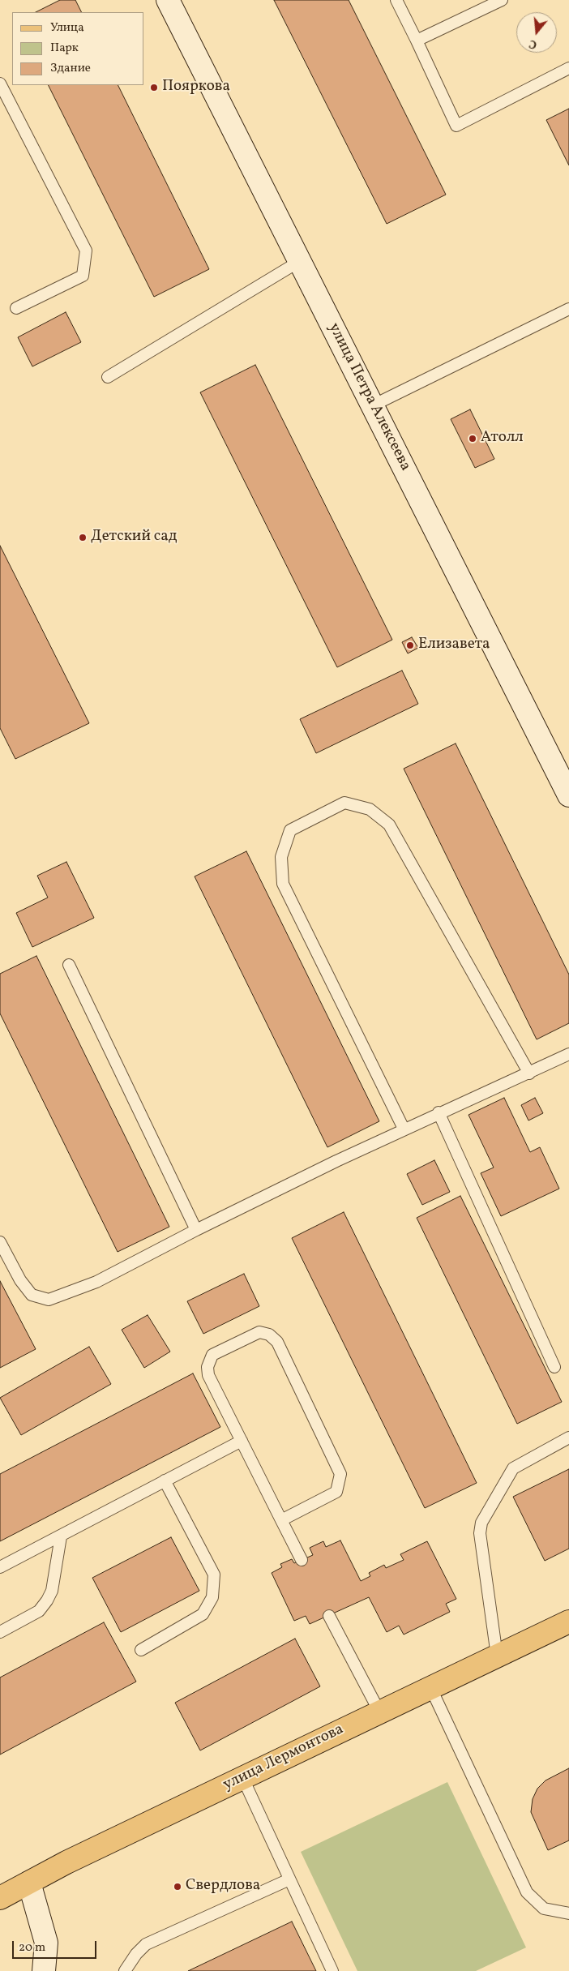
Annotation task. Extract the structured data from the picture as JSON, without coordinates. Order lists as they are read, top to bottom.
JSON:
{
  "streets": {
    "main road": ["улица Петра Алексеева", "улица Лермонтова"]
  },
  "places": [
    "Пояркова",
    "Атолл",
    "Детский сад",
    "Елизавета",
    "Свердлова"
  ],
  "legend": ["Улица", "Парк", "Здание"],
  "scale_bar": "20 m",
  "north": "bottom"
}
